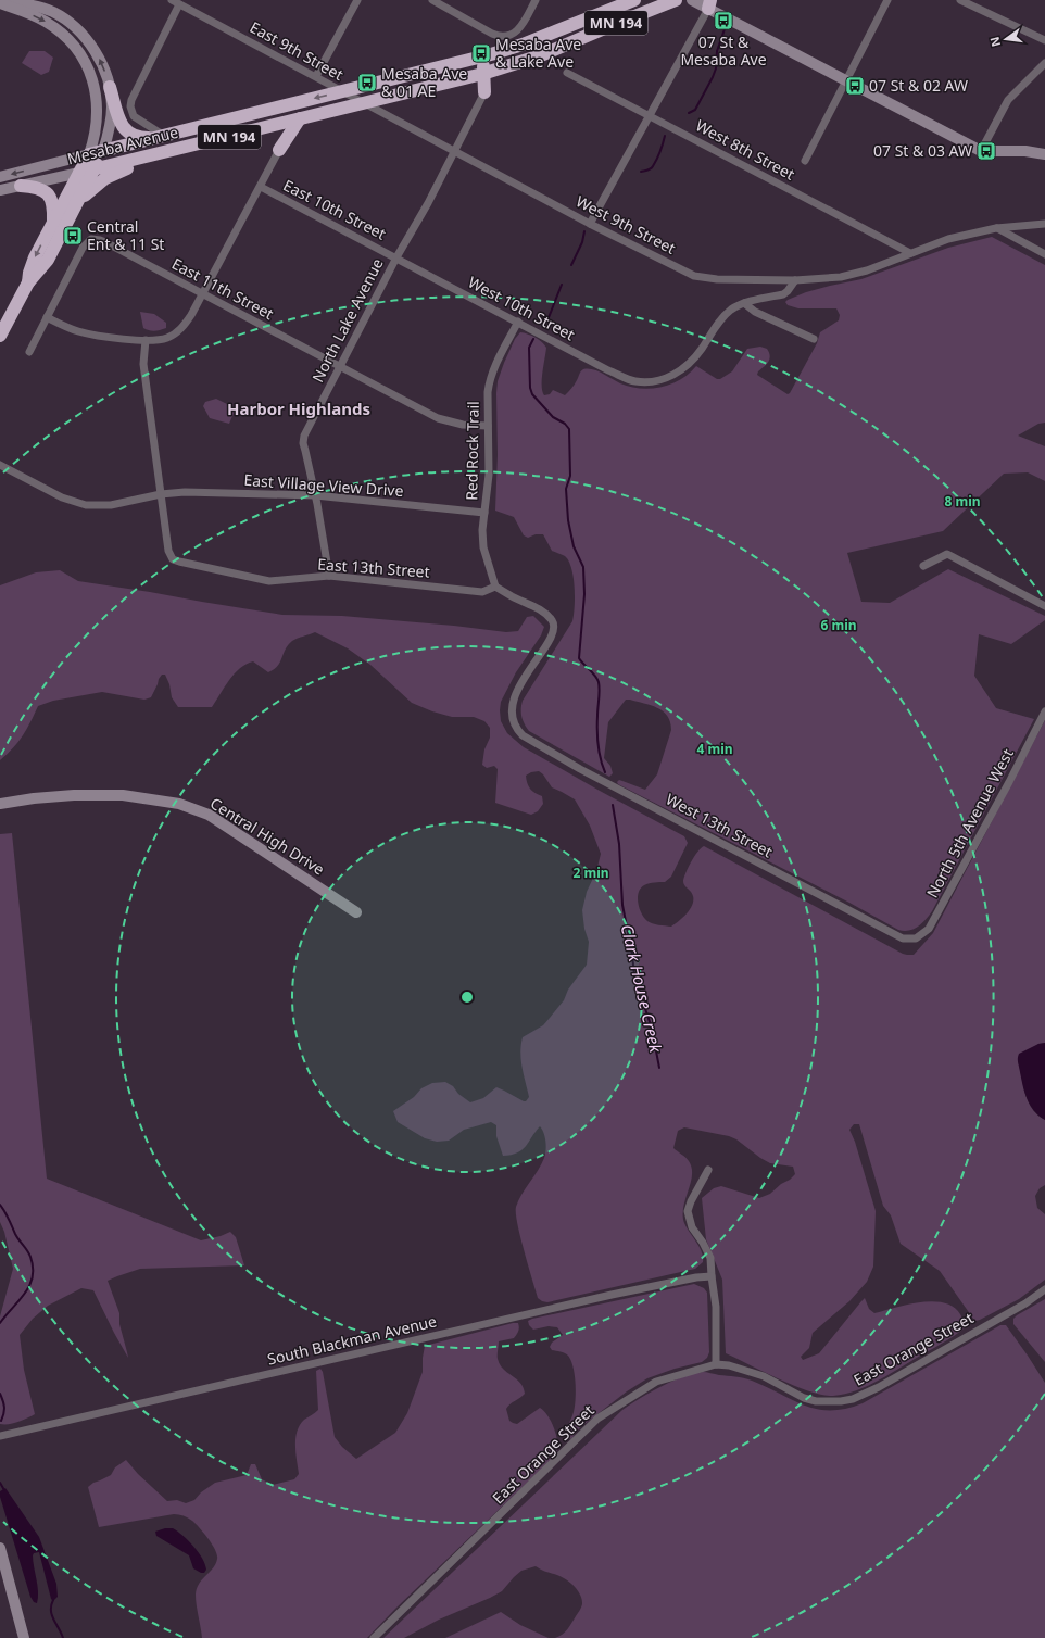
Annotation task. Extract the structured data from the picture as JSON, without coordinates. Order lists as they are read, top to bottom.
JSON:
{
  "streets": {
    "highway": ["MN 194", "Mesaba Avenue"],
    "street": [
      "East 9th Street",
      "West 8th Street",
      "East 10th Street",
      "West 9th Street",
      "East 11th Street",
      "West 10th Street",
      "North Lake Avenue",
      "Red Rock Trail",
      "East Village View Drive",
      "East 13th Street",
      "North 5th Avenue West",
      "West 13th Street",
      "Central High Drive",
      "South Blackman Avenue",
      "East Orange Street"
    ]
  },
  "crossings": [
    ["MN 194", "Mesaba Avenue"],
    ["East 9th Street", "Mesaba Avenue"],
    ["East 9th Street", "West 9th Street"],
    ["East 9th Street", "North Lake Avenue"],
    ["West 8th Street", "West 9th Street"],
    ["East 10th Street", "West 10th Street"],
    ["East 10th Street", "North Lake Avenue"],
    ["West 9th Street", "North Lake Avenue"],
    ["East 11th Street", "North Lake Avenue"],
    ["East 11th Street", "Red Rock Trail"],
    ["West 10th Street", "North Lake Avenue"],
    ["West 10th Street", "Red Rock Trail"],
    ["North Lake Avenue", "East Village View Drive"],
    ["North Lake Avenue", "East 13th Street"],
    ["Red Rock Trail", "East Village View Drive"],
    ["Red Rock Trail", "East 13th Street"],
    ["Red Rock Trail", "West 13th Street"],
    ["East Village View Drive", "East 13th Street"],
    ["East 13th Street", "West 13th Street"],
    ["North 5th Avenue West", "West 13th Street"]
  ],
  "districts": ["Harbor Highlands"],
  "water": ["Clark House Creek"],
  "places": {
    "bus stop": [
      "07 St & Mesaba Ave",
      "Mesaba Ave & Lake Ave",
      "Mesaba Ave & 01 AE",
      "07 St & 02 AW",
      "07 St & 03 AW",
      "Central Ent & 11 St"
    ]
  },
  "north": "left",
  "rings": [
    "8 min",
    "6 min",
    "4 min",
    "2 min"
  ]
}
